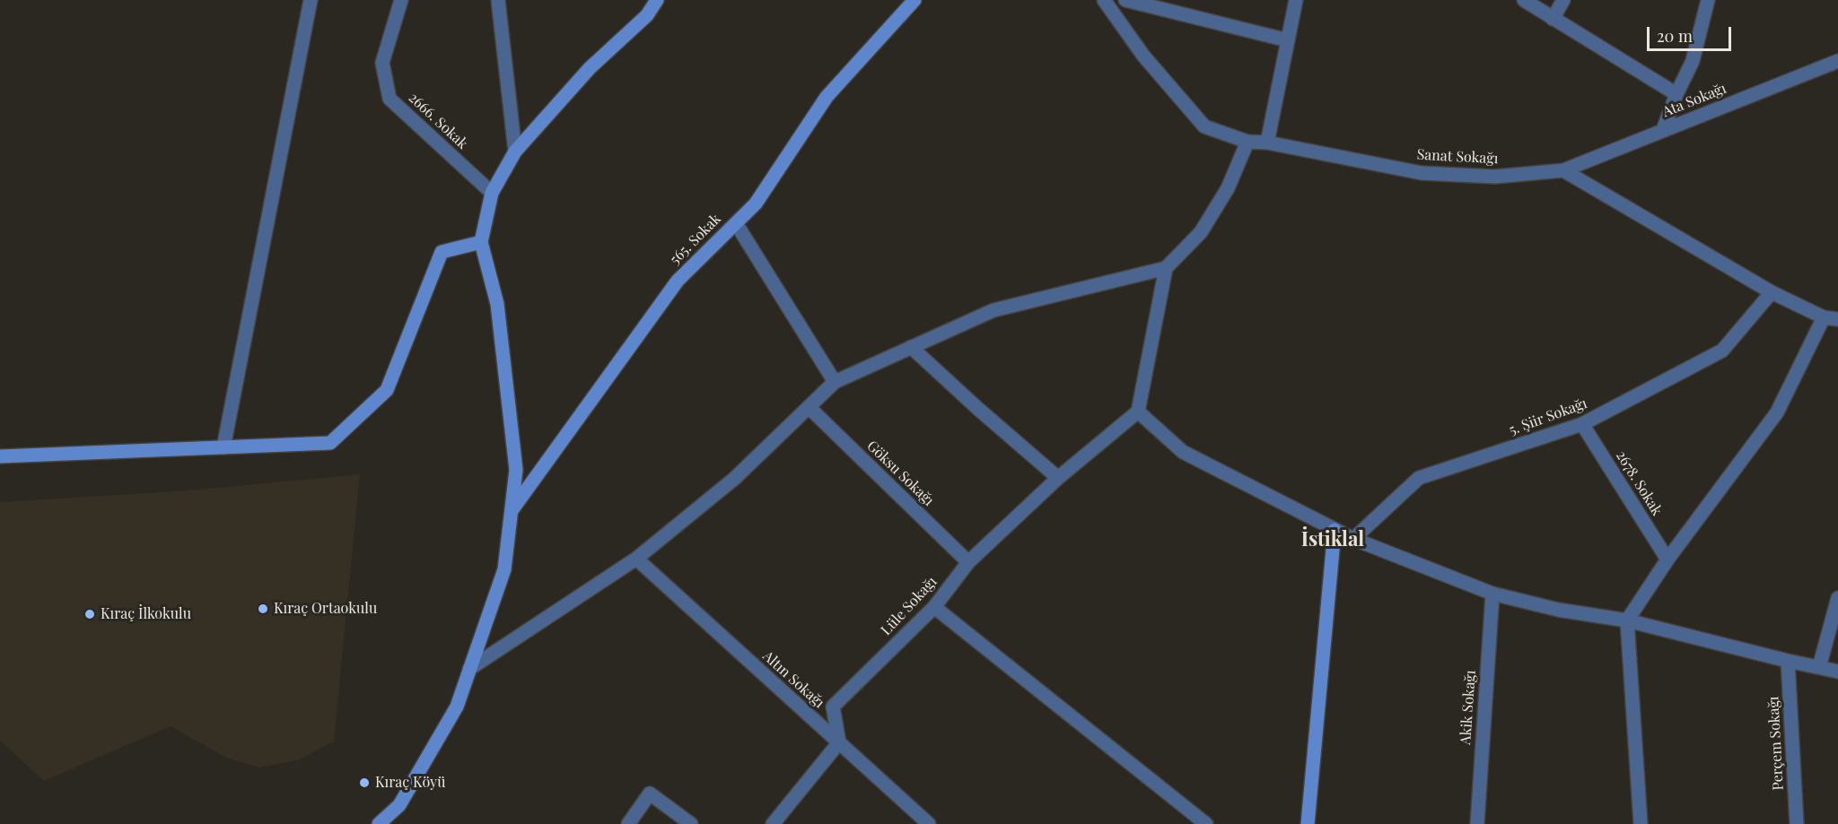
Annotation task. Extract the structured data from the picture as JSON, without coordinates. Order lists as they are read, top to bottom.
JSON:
{
  "streets": {
    "street": [
      "Ata Sokağı",
      "2666. Sokak",
      "Sanat Sokağı",
      "565. Sokak",
      "5. Şiir Sokağı",
      "Göksu Sokağı",
      "2678. Sokak",
      "Lüle Sokağı",
      "Altın Sokağı",
      "Akik Sokağı",
      "Perçem Sokağı"
    ]
  },
  "crossings": [
    ["Ata Sokağı", "Sanat Sokağı"],
    ["5. Şiir Sokağı", "2678. Sokak"],
    ["Göksu Sokağı", "Lüle Sokağı"],
    ["Lüle Sokağı", "Altın Sokağı"]
  ],
  "districts": ["İstiklal"],
  "places": ["Kıraç Ortaokulu", "Kıraç İlkokulu", "Kıraç Köyü"],
  "scale_bar": "20 m"
}
